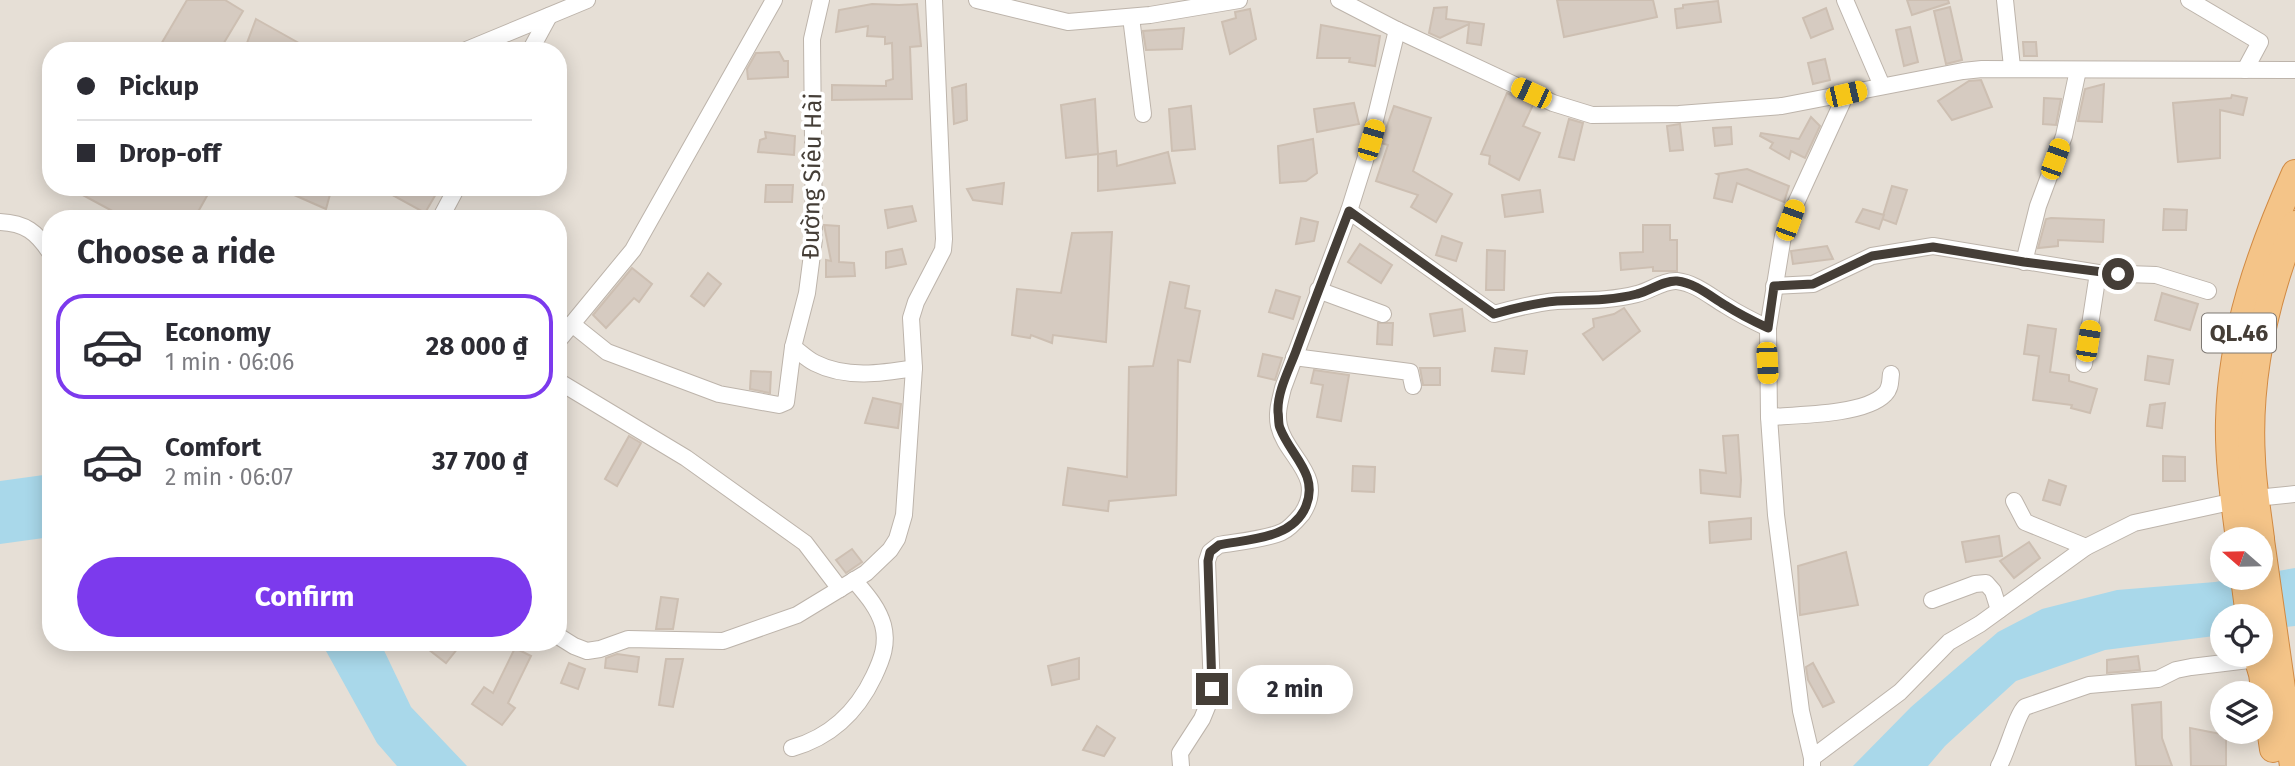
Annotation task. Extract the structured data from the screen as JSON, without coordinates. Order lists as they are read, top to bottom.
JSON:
{
  "streets": {
    "highway": ["QL.46"],
    "street": ["Đường Siêu Hài"]
  },
  "north": "left",
  "page": {
    "banner": ["Pickup", "Drop-off"],
    "heading": "Choose a ride",
    "list": [
      {
        "name": "Economy",
        "note": "1 min · 06:06",
        "value": "28 000 ₫"
      },
      {
        "name": "Comfort",
        "note": "2 min · 06:07",
        "value": "37 700 ₫"
      }
    ],
    "buttons": "Confirm",
    "bubble": "2 min"
  }
}
